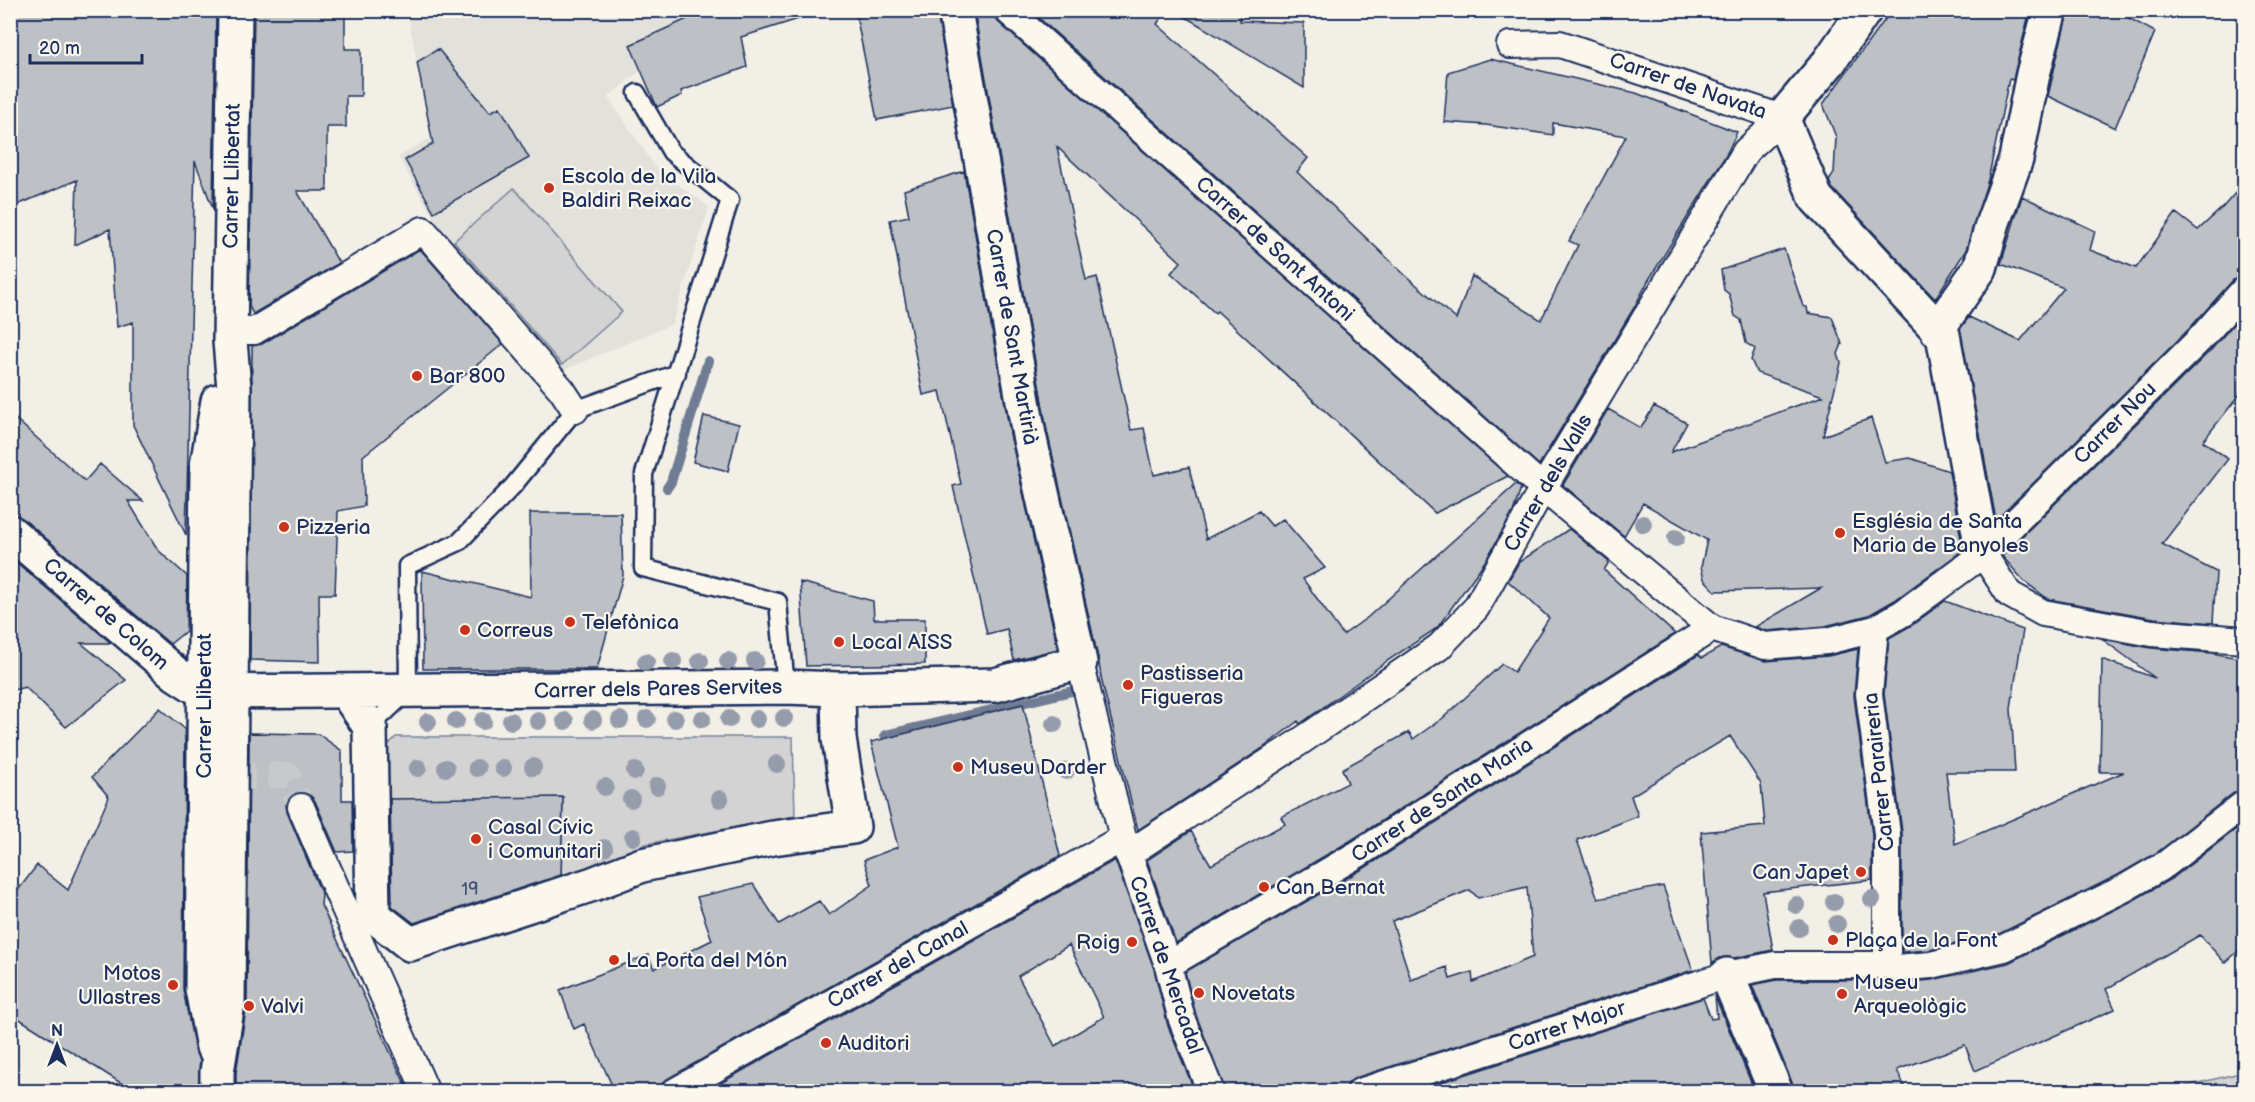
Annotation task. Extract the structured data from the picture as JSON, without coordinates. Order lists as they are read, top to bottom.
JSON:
{
  "streets": {
    "street": [
      "Carrer de Navata",
      "Carrer Llibertat",
      "Carrer de Sant Antoni",
      "Carrer de Sant Martirià",
      "Carrer Nou",
      "Carrer dels Valls",
      "Carrer de Colom",
      "Carrer dels Pares Servites",
      "Carrer Paraireria",
      "Carrer de Santa Maria",
      "Carrer del Canal",
      "Carrer de Mercadal",
      "Carrer Major"
    ]
  },
  "crossings": [
    ["Carrer de Navata", "Carrer dels Valls"],
    ["Carrer Llibertat", "Carrer de Colom"],
    ["Carrer Llibertat", "Carrer dels Pares Servites"],
    ["Carrer de Sant Antoni", "Carrer Nou"],
    ["Carrer de Sant Antoni", "Carrer dels Valls"],
    ["Carrer de Sant Antoni", "Carrer de Santa Maria"],
    ["Carrer de Sant Martirià", "Carrer dels Pares Servites"],
    ["Carrer de Sant Martirià", "Carrer de Mercadal"],
    ["Carrer Nou", "Carrer Paraireria"],
    ["Carrer Nou", "Carrer de Santa Maria"],
    ["Carrer dels Valls", "Carrer del Canal"],
    ["Carrer dels Valls", "Carrer de Mercadal"],
    ["Carrer de Colom", "Carrer dels Pares Servites"],
    ["Carrer dels Pares Servites", "Carrer de Mercadal"],
    ["Carrer Paraireria", "Carrer Major"],
    ["Carrer de Santa Maria", "Carrer de Mercadal"],
    ["Carrer del Canal", "Carrer de Mercadal"]
  ],
  "places": [
    "Escola de la Vila Baldiri Reixac",
    "Bar 800",
    "Pizzeria",
    "Església de Santa Maria de Banyoles",
    "Telefònica",
    "Correus",
    "Local AISS",
    "Pastisseria Figueras",
    "Museu Darder",
    "Casal Cívic i Comunitari",
    "Can Japet",
    "Can Bernat",
    "Plaça de la Font",
    "Roig",
    "La Porta del Món",
    "Motos Ullastres",
    "Novetats",
    "Museu Arqueològic",
    "Valvi",
    "Auditori"
  ],
  "house_numbers": ["19"],
  "scale_bar": "20 m",
  "north": "top"
}
